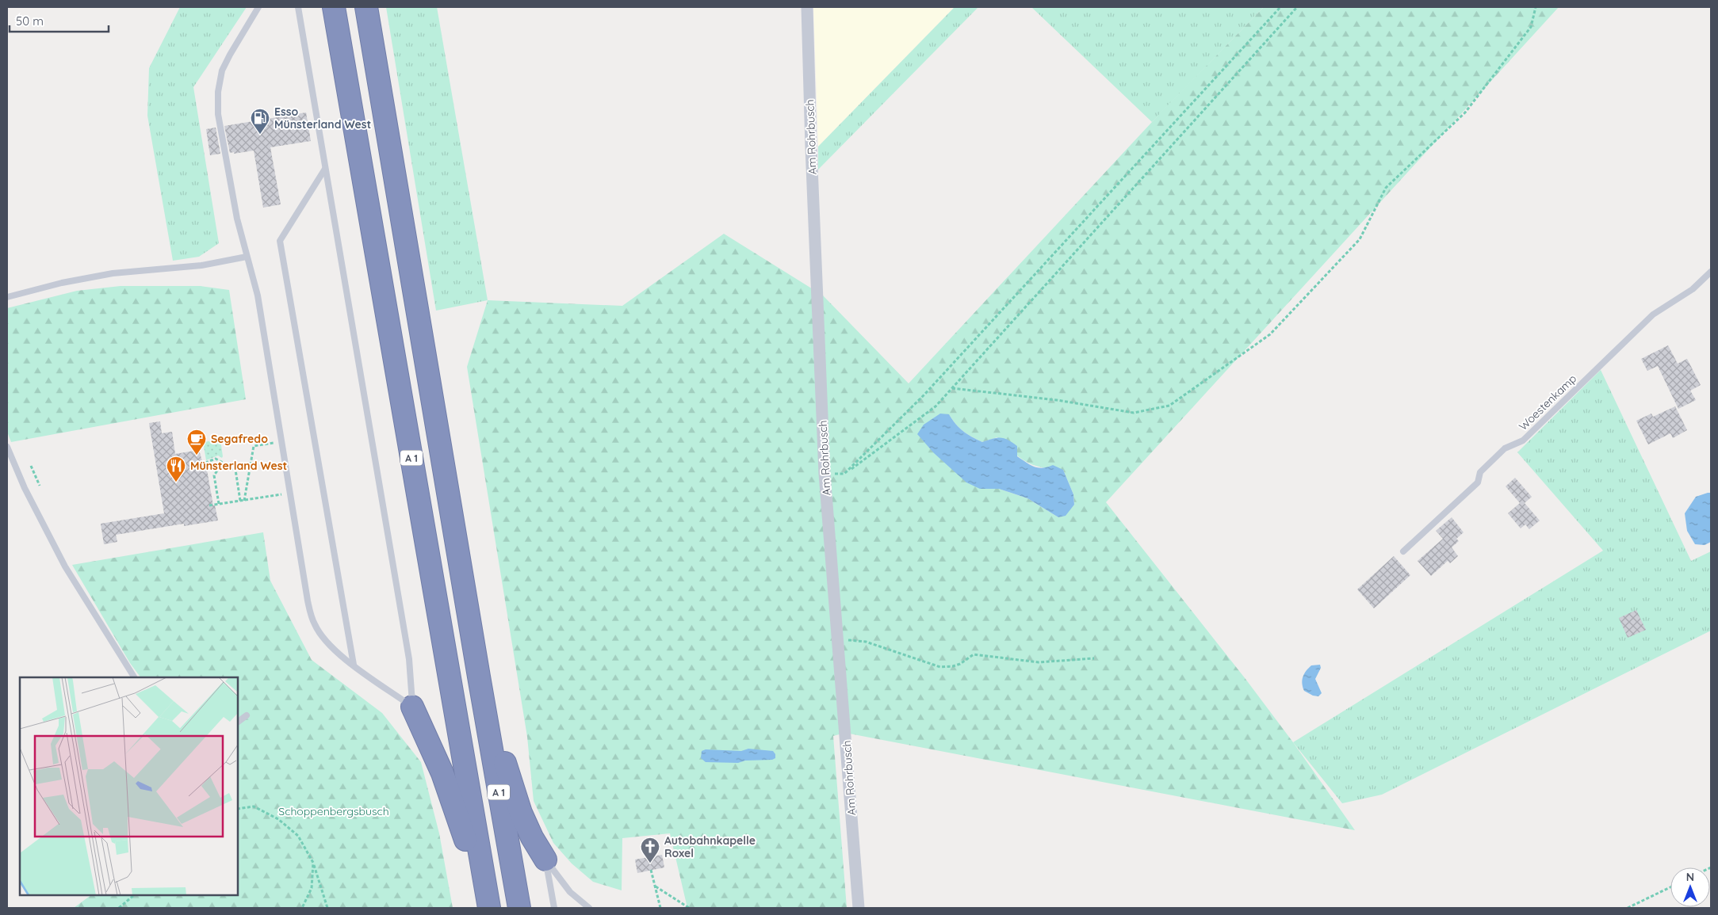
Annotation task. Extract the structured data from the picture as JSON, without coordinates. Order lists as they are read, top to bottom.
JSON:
{
  "streets": {
    "highway": ["A 1"],
    "street": ["Am Rohrbusch"],
    "lane": ["Woestenkamp"]
  },
  "parks": ["Schoppenbergsbusch"],
  "places": {
    "fuel station": ["Esso Münsterland West"],
    "cafe": ["Segafredo"],
    "restaurant": ["Münsterland West"],
    "church": ["Autobahnkapelle Roxel"]
  },
  "scale_bar": "50 m",
  "north": "top"
}
